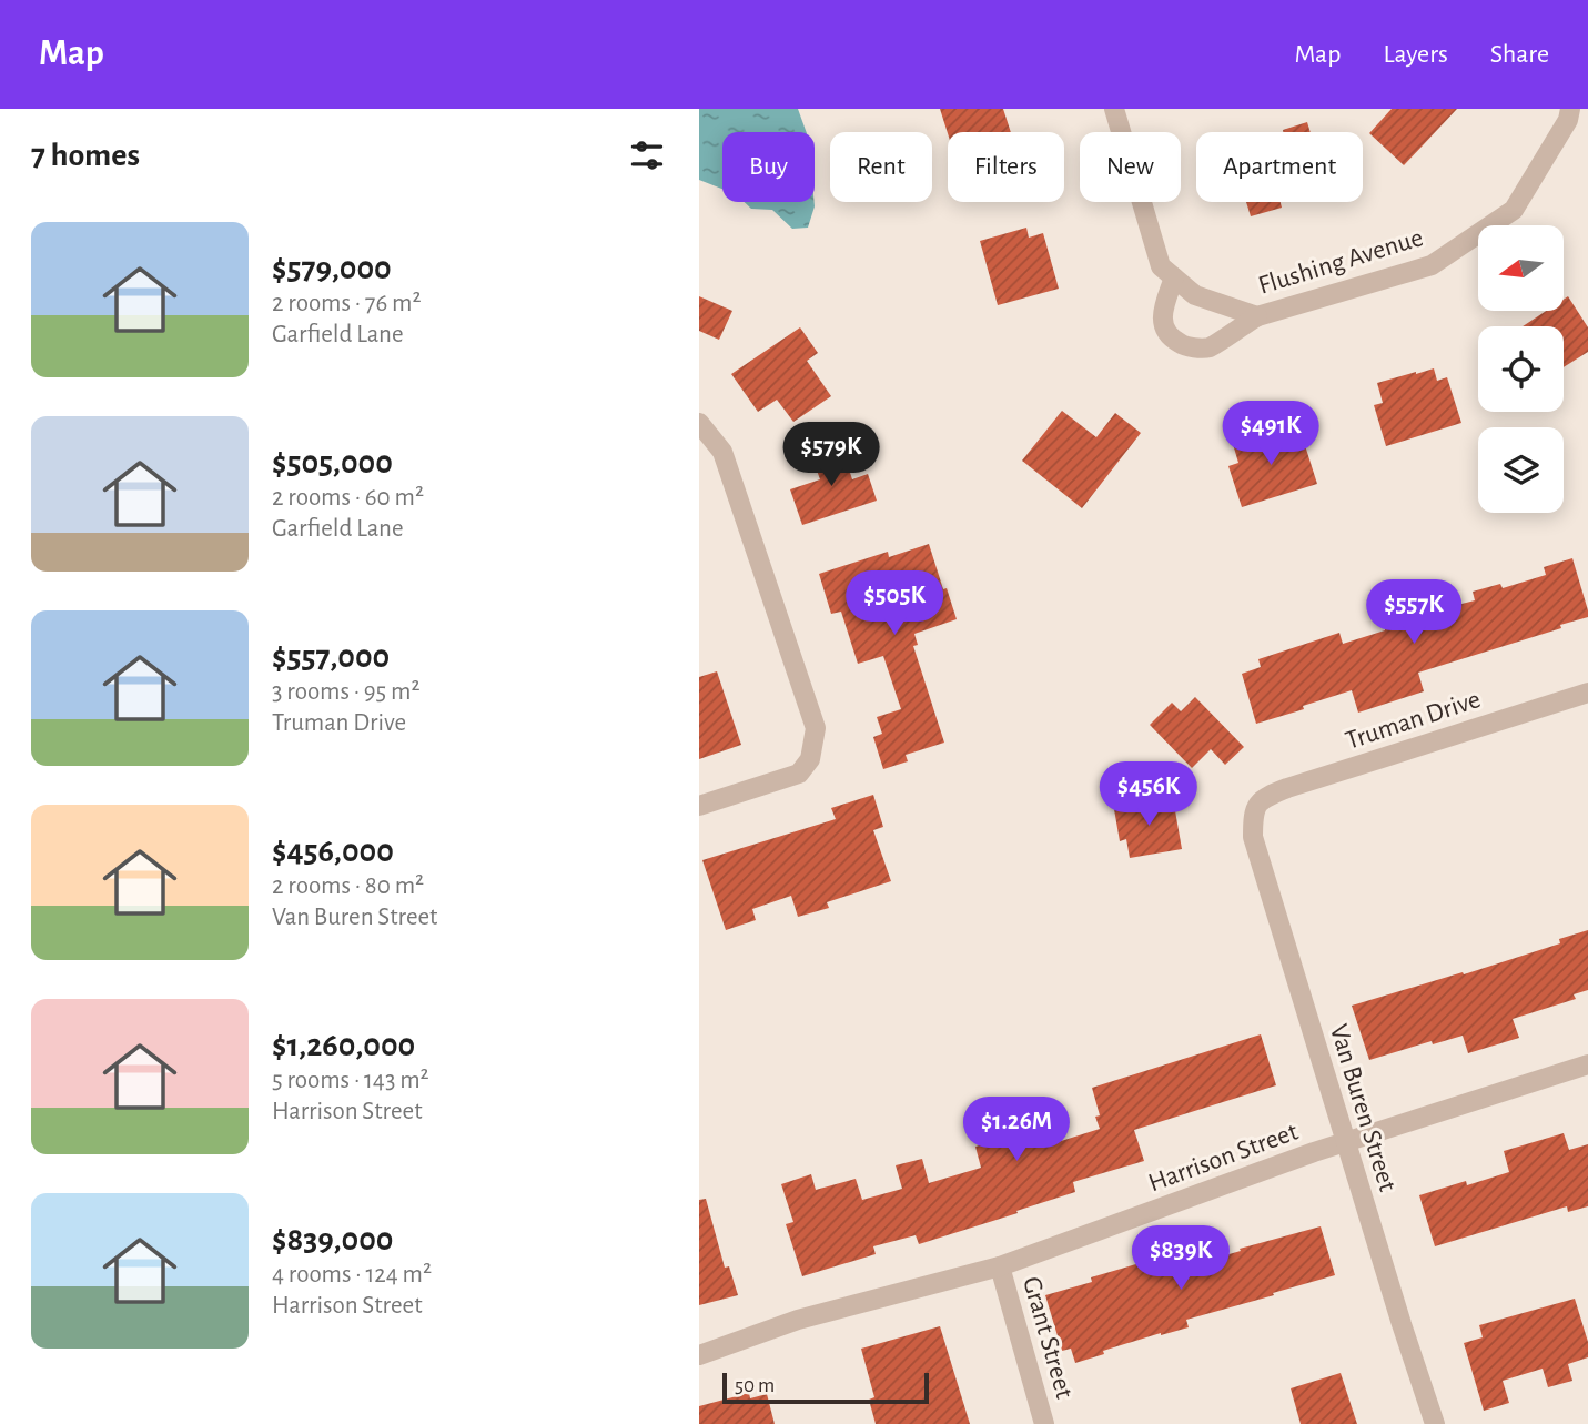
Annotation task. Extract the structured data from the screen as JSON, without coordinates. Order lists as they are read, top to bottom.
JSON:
{
  "streets": {
    "street": [
      "Flushing Avenue",
      "Truman Drive",
      "Van Buren Street",
      "Harrison Street",
      "Grant Street"
    ]
  },
  "crossings": [
    ["Truman Drive", "Van Buren Street"],
    ["Van Buren Street", "Harrison Street"],
    ["Harrison Street", "Grant Street"]
  ],
  "scale_bar": "50 m",
  "north": "left",
  "page": {
    "header": "Map",
    "nav": ["Map", "Layers", "Share"],
    "heading": "7 homes",
    "chip": [
      "Buy",
      "Rent",
      "Filters",
      "New",
      "Apartment"
    ],
    "list": [
      {
        "name": "$579,000",
        "note": "2 rooms · 76 m² · Garfield Lane"
      },
      {
        "name": "$505,000",
        "note": "2 rooms · 60 m² · Garfield Lane"
      },
      {
        "name": "$557,000",
        "note": "3 rooms · 95 m² · Truman Drive"
      },
      {
        "name": "$456,000",
        "note": "2 rooms · 80 m² · Van Buren Street"
      },
      {
        "name": "$1,260,000",
        "note": "5 rooms · 143 m² · Harrison Street"
      },
      {
        "name": "$839,000",
        "note": "4 rooms · 124 m² · Harrison Street"
      }
    ],
    "price": [
      "$491K",
      "$579K",
      "$505K",
      "$557K",
      "$456K",
      "$1.26M",
      "$839K"
    ],
    "scale": "50 m"
  }
}
